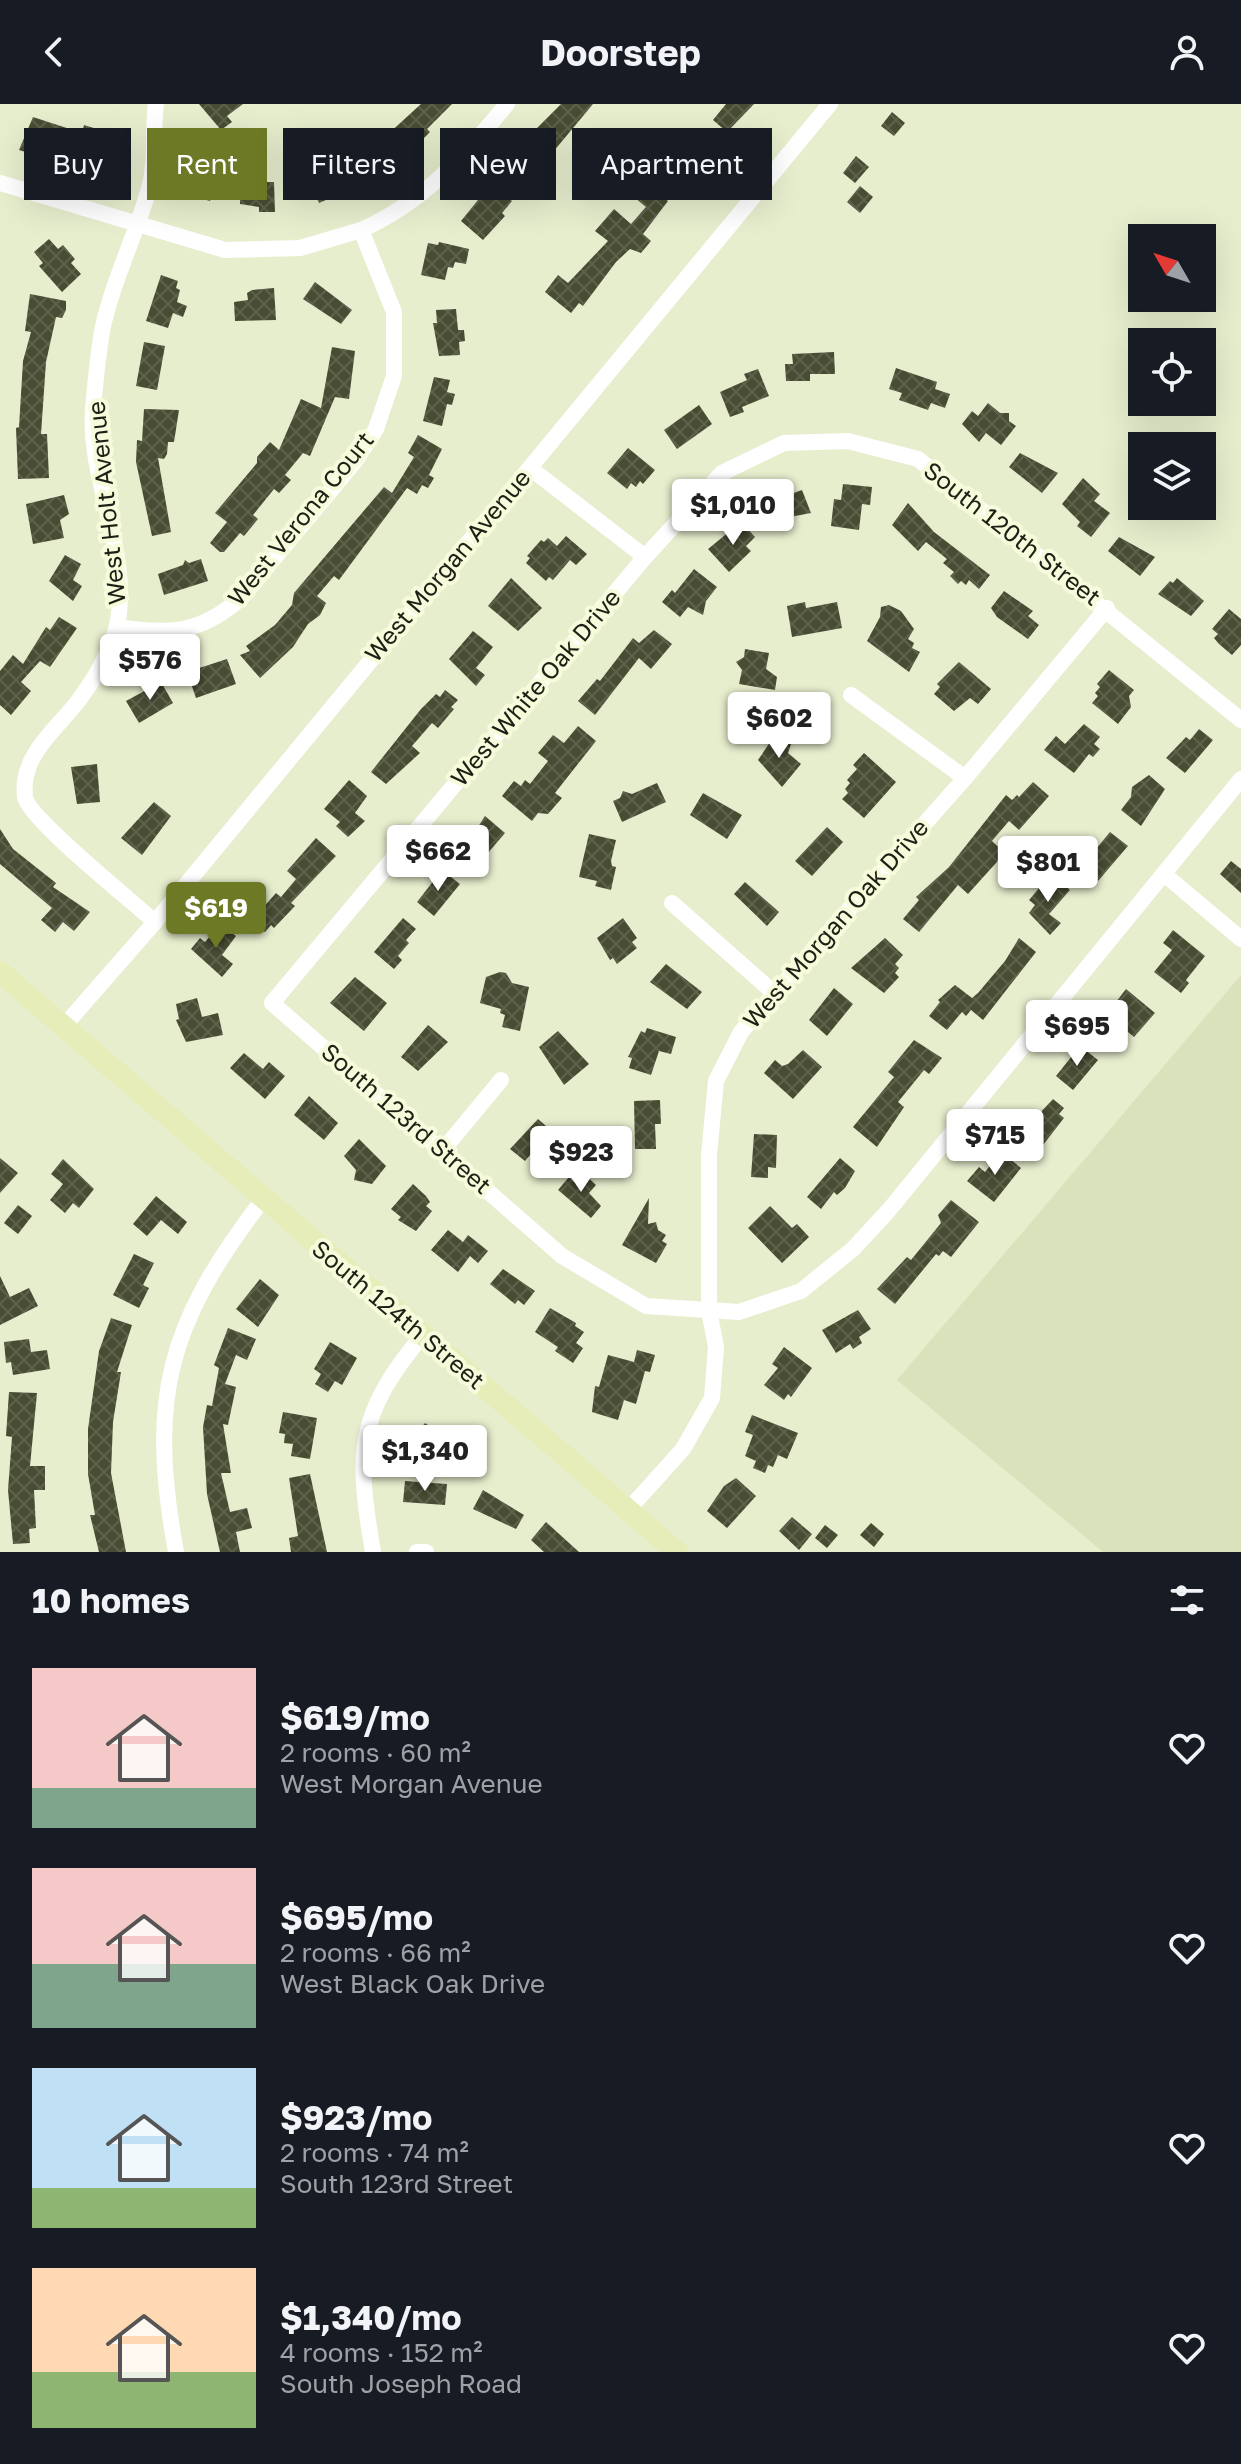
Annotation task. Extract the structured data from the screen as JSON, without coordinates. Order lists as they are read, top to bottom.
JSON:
{
  "streets": {
    "street": [
      "West Holt Avenue",
      "West Verona Court",
      "South 120th Street",
      "West Morgan Avenue",
      "West White Oak Drive",
      "West Morgan Oak Drive",
      "South 123rd Street",
      "South 124th Street"
    ]
  },
  "crossings": [
    ["West Holt Avenue", "West Verona Court"],
    ["West Holt Avenue", "West Morgan Avenue"],
    ["South 120th Street", "West White Oak Drive"],
    ["South 120th Street", "West Morgan Oak Drive"],
    ["West Morgan Avenue", "South 124th Street"],
    ["West White Oak Drive", "South 123rd Street"],
    ["West Morgan Oak Drive", "South 123rd Street"],
    ["West Morgan Oak Drive", "South 124th Street"]
  ],
  "north": "top left",
  "page": {
    "header": "Doorstep",
    "chip": [
      "Buy",
      "Rent",
      "Filters",
      "New",
      "Apartment"
    ],
    "price": [
      "$1,010",
      "$576",
      "$602",
      "$662",
      "$801",
      "$619",
      "$695",
      "$715",
      "$923",
      "$1,340"
    ],
    "heading": "10 homes",
    "list": [
      {
        "name": "$619/mo",
        "note": "2 rooms · 60 m² · West Morgan Avenue"
      },
      {
        "name": "$695/mo",
        "note": "2 rooms · 66 m² · West Black Oak Drive"
      },
      {
        "name": "$923/mo",
        "note": "2 rooms · 74 m² · South 123rd Street"
      },
      {
        "name": "$1,340/mo",
        "note": "4 rooms · 152 m² · South Joseph Road"
      }
    ]
  }
}
